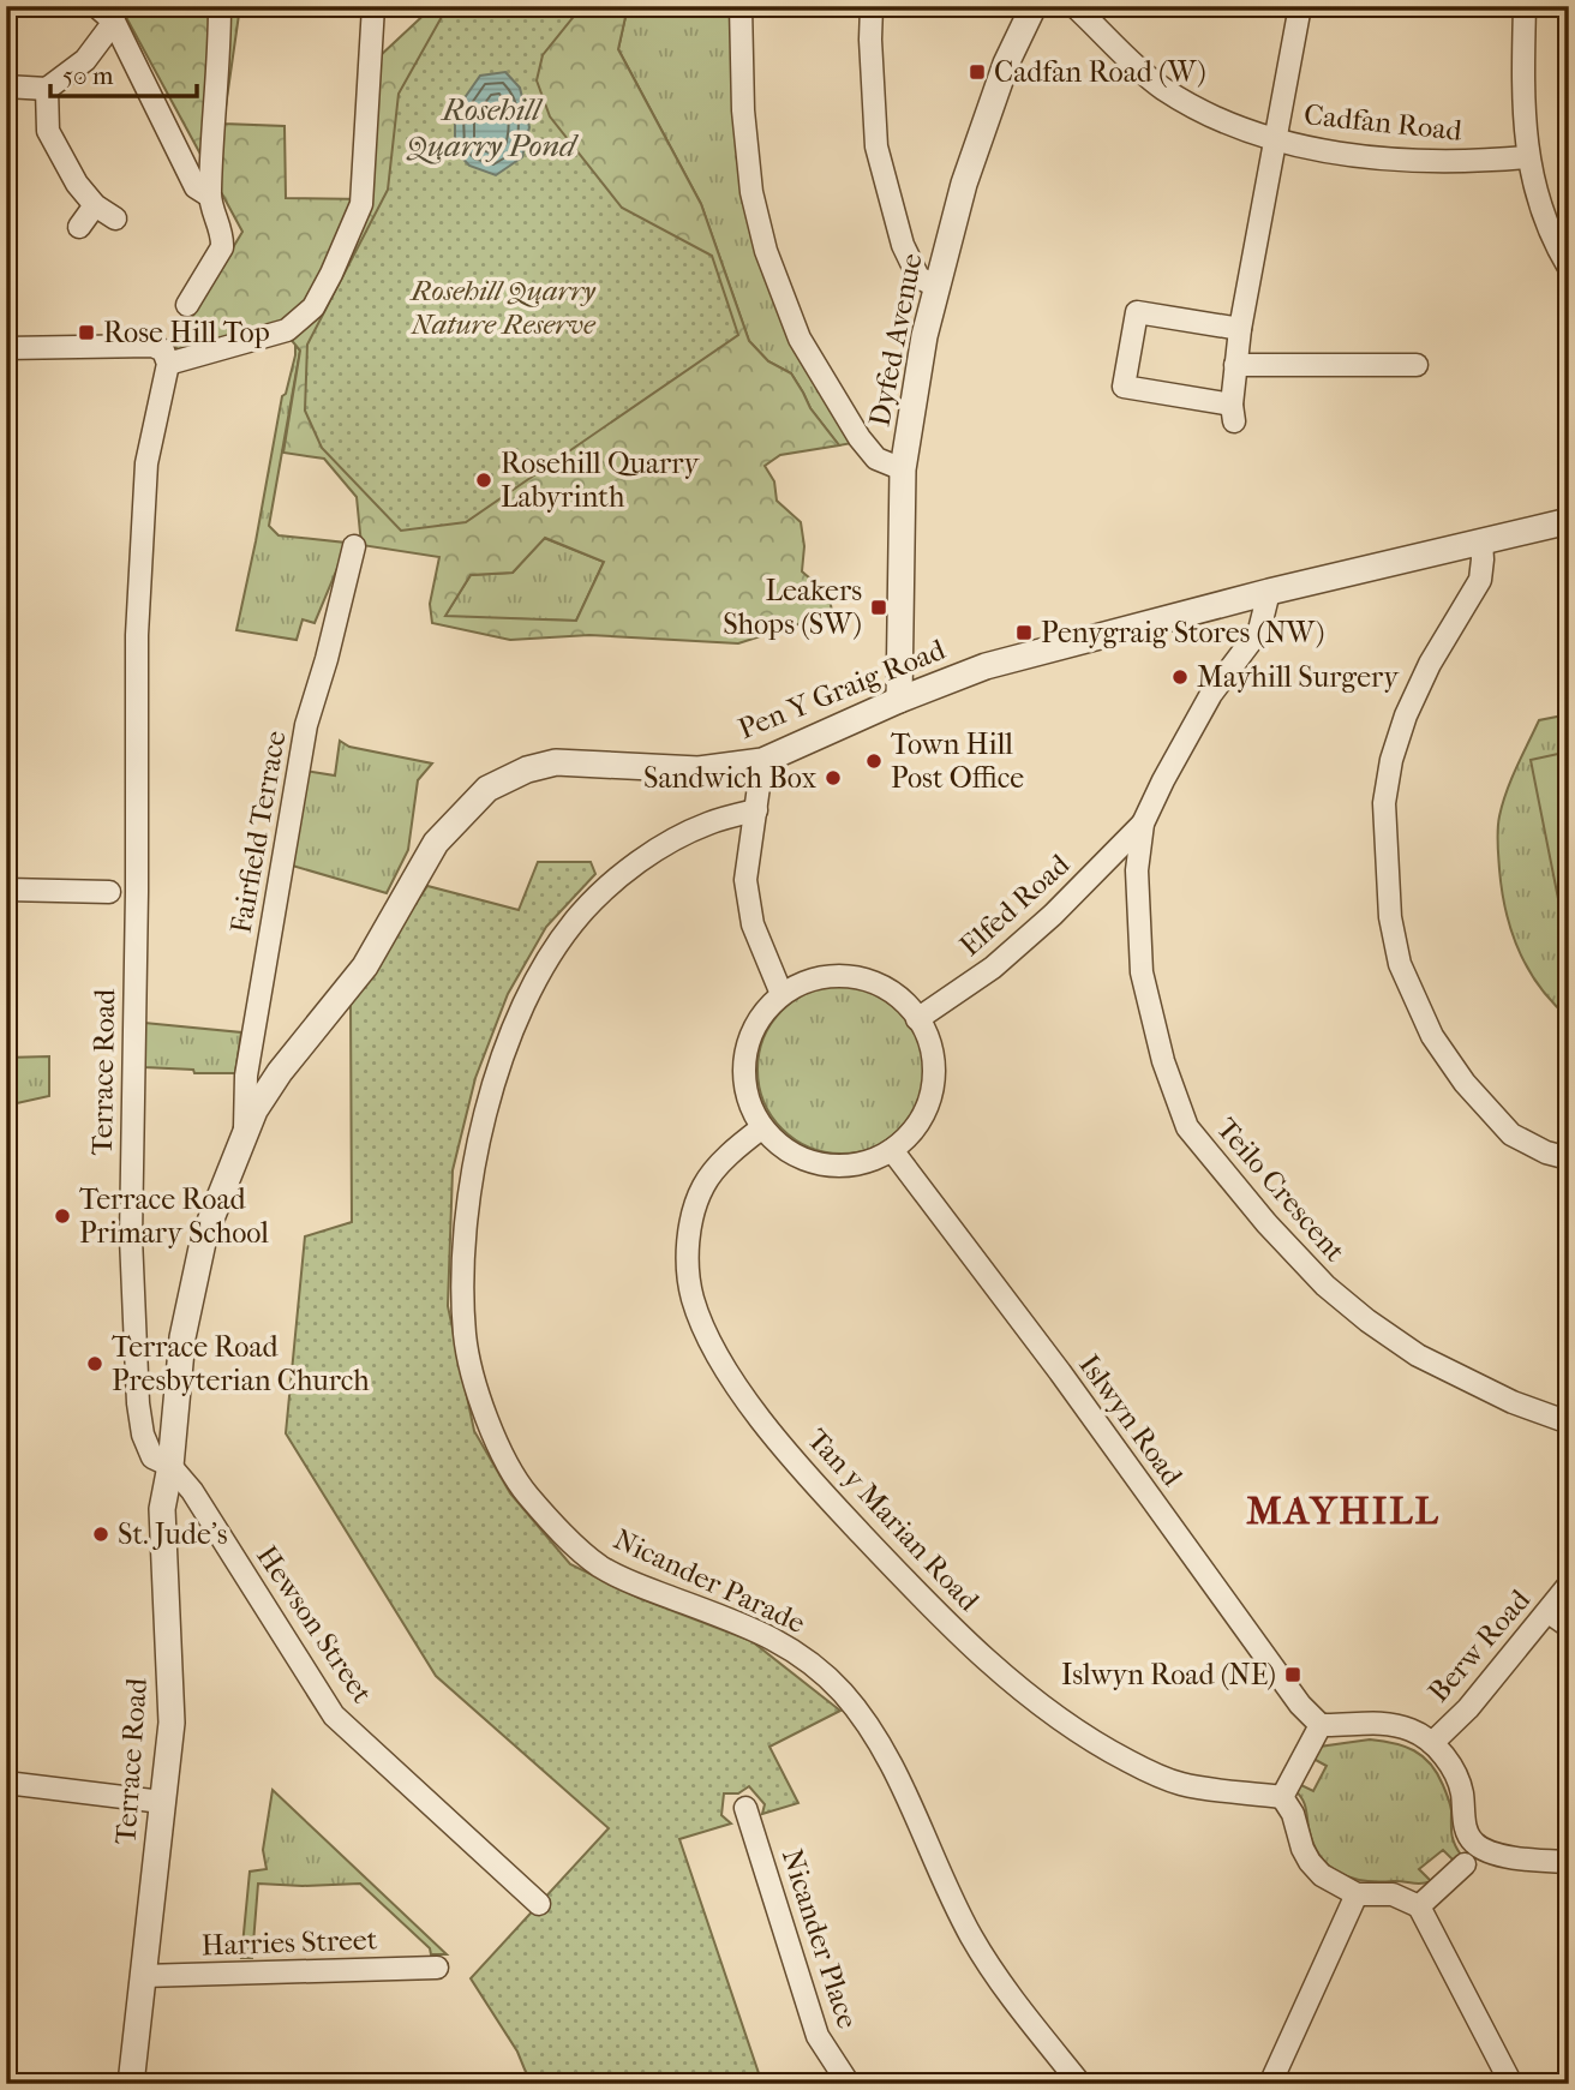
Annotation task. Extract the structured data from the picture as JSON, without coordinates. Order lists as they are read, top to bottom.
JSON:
{
  "streets": {
    "street": [
      "Cadfan Road",
      "Dyfed Avenue",
      "Pen Y Graig Road",
      "Fairfield Terrace",
      "Elfed Road",
      "Terrace Road",
      "Teilo Crescent",
      "Islwyn Road",
      "Tan y Marian Road",
      "Nicander Parade",
      "Hewson Street",
      "Berw Road",
      "Nicander Place",
      "Harries Street"
    ]
  },
  "crossings": [
    ["Dyfed Avenue", "Pen Y Graig Road"],
    ["Pen Y Graig Road", "Fairfield Terrace"],
    ["Pen Y Graig Road", "Terrace Road"],
    ["Pen Y Graig Road", "Teilo Crescent"],
    ["Pen Y Graig Road", "Hewson Street"],
    ["Elfed Road", "Teilo Crescent"],
    ["Elfed Road", "Islwyn Road"],
    ["Elfed Road", "Tan y Marian Road"],
    ["Terrace Road", "Hewson Street"],
    ["Terrace Road", "Harries Street"],
    ["Islwyn Road", "Tan y Marian Road"]
  ],
  "districts": ["MAYHILL"],
  "water": ["Rosehill Quarry Pond"],
  "parks": ["Rosehill Quarry Nature Reserve"],
  "places": {
    "transit": [
      "Cadfan Road (W)",
      "Rose Hill Top",
      "Leakers Shops (SW)",
      "Penygraig Stores (NW)",
      "Islwyn Road (NE)"
    ],
    "other": [
      "Rosehill Quarry Labyrinth",
      "Mayhill Surgery",
      "Town Hill Post Office",
      "Sandwich Box",
      "Terrace Road Primary School",
      "Terrace Road Presbyterian Church",
      "St. Jude's"
    ]
  },
  "scale_bar": "50 m"
}
